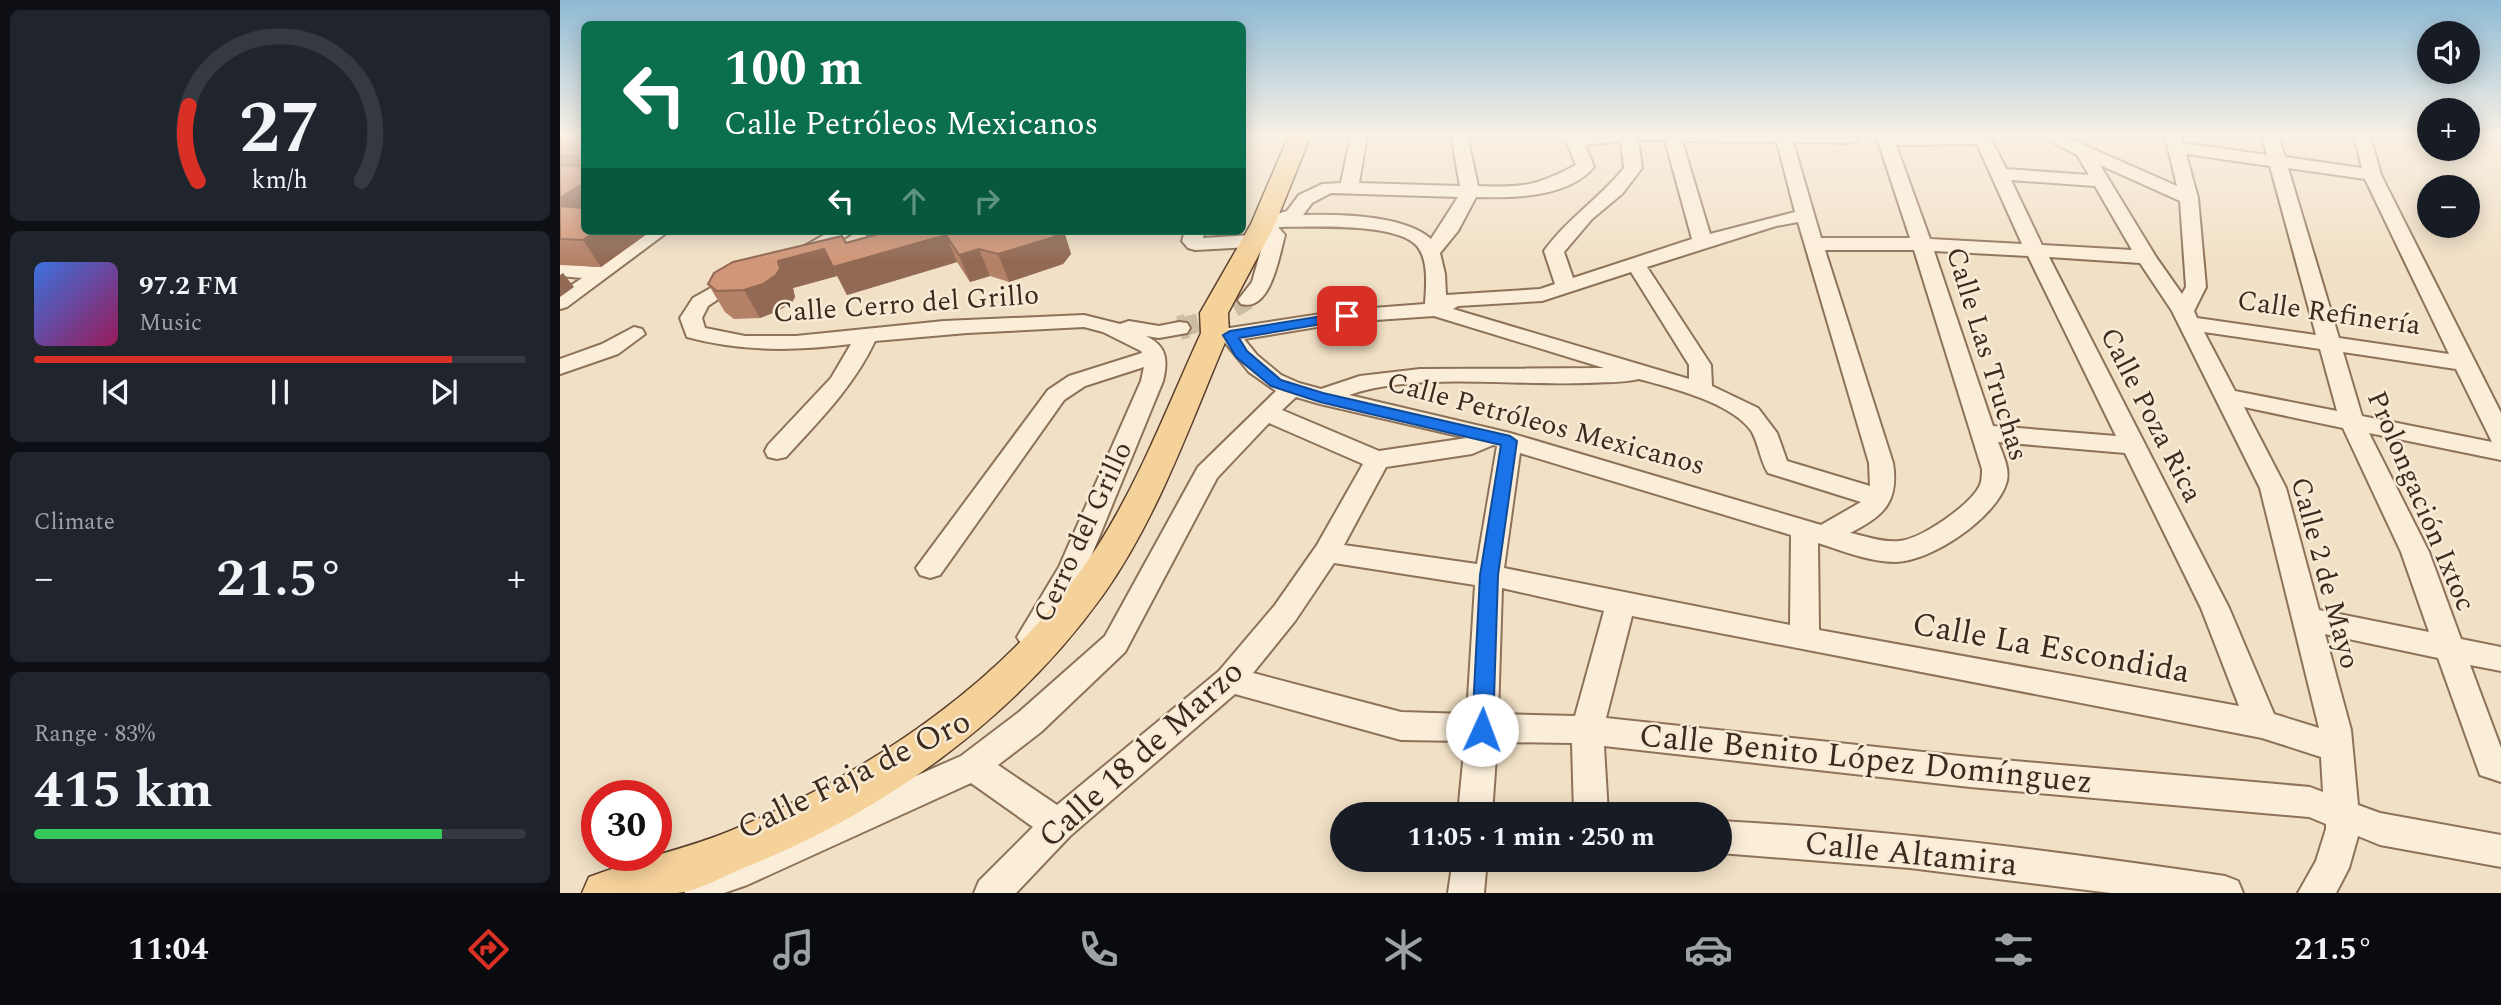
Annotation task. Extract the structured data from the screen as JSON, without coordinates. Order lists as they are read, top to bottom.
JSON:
{
  "streets": {
    "street": [
      "Calle Cerro del Grillo",
      "Calle Refinería",
      "Calle Las Truchas",
      "Calle Poza Rica",
      "Calle Petróleos Mexicanos",
      "Prolongación Ixtoc",
      "Cerro del Grillo",
      "Calle 2 de Mayo",
      "Calle La Escondida",
      "Calle 18 de Marzo",
      "Calle Benito López Domínguez",
      "Calle Faja de Oro",
      "Calle Altamira"
    ]
  },
  "crossings": [
    ["Calle Cerro del Grillo", "Cerro del Grillo"],
    ["Calle Refinería", "Prolongación Ixtoc"],
    ["Calle Refinería", "Calle 2 de Mayo"],
    ["Calle Las Truchas", "Calle Petróleos Mexicanos"],
    ["Calle Poza Rica", "Calle La Escondida"],
    ["Calle Petróleos Mexicanos", "Calle Faja de Oro"],
    ["Calle 2 de Mayo", "Calle La Escondida"],
    ["Calle 2 de Mayo", "Calle Benito López Domínguez"],
    ["Calle La Escondida", "Calle 18 de Marzo"],
    ["Calle 18 de Marzo", "Calle Benito López Domínguez"]
  ],
  "page": {
    "map_buttons": ["+", "−"],
    "turn": ["100 m", "Calle Petróleos Mexicanos"],
    "song": ["97.2 FM", "Music"],
    "tile": [
      "Climate",
      ["Range · 83%", "415 km"]
    ],
    "heat": ["−", "21.5°", "+"],
    "limit": "30",
    "trip": "11:05 · 1 min · 250 m",
    "tabs": ["11:04", "21.5°"],
    "gauge": ["27", "km/h"]
  }
}
